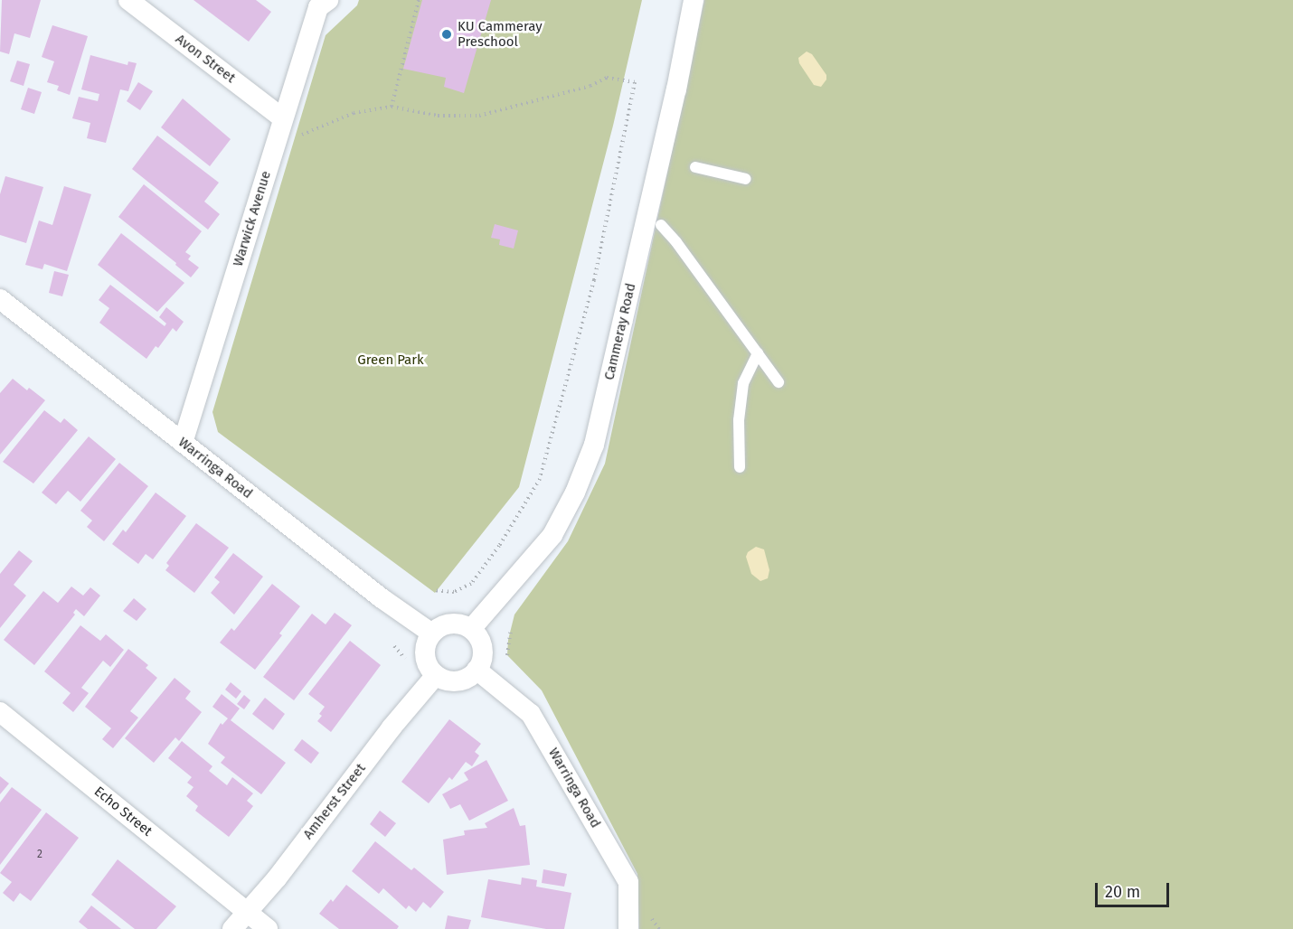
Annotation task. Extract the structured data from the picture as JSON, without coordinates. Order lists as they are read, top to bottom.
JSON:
{
  "streets": {
    "street": [
      "Avon Street",
      "Warwick Avenue",
      "Cammeray Road",
      "Warringa Road",
      "Amherst Street",
      "Echo Street"
    ]
  },
  "crossings": [
    ["Avon Street", "Warwick Avenue"],
    ["Warwick Avenue", "Warringa Road"],
    ["Cammeray Road", "Warringa Road"],
    ["Cammeray Road", "Amherst Street"],
    ["Warringa Road", "Amherst Street"],
    ["Amherst Street", "Echo Street"]
  ],
  "parks": ["Green Park"],
  "places": ["KU Cammeray Preschool"],
  "house_numbers": ["2"],
  "scale_bar": "20 m"
}
